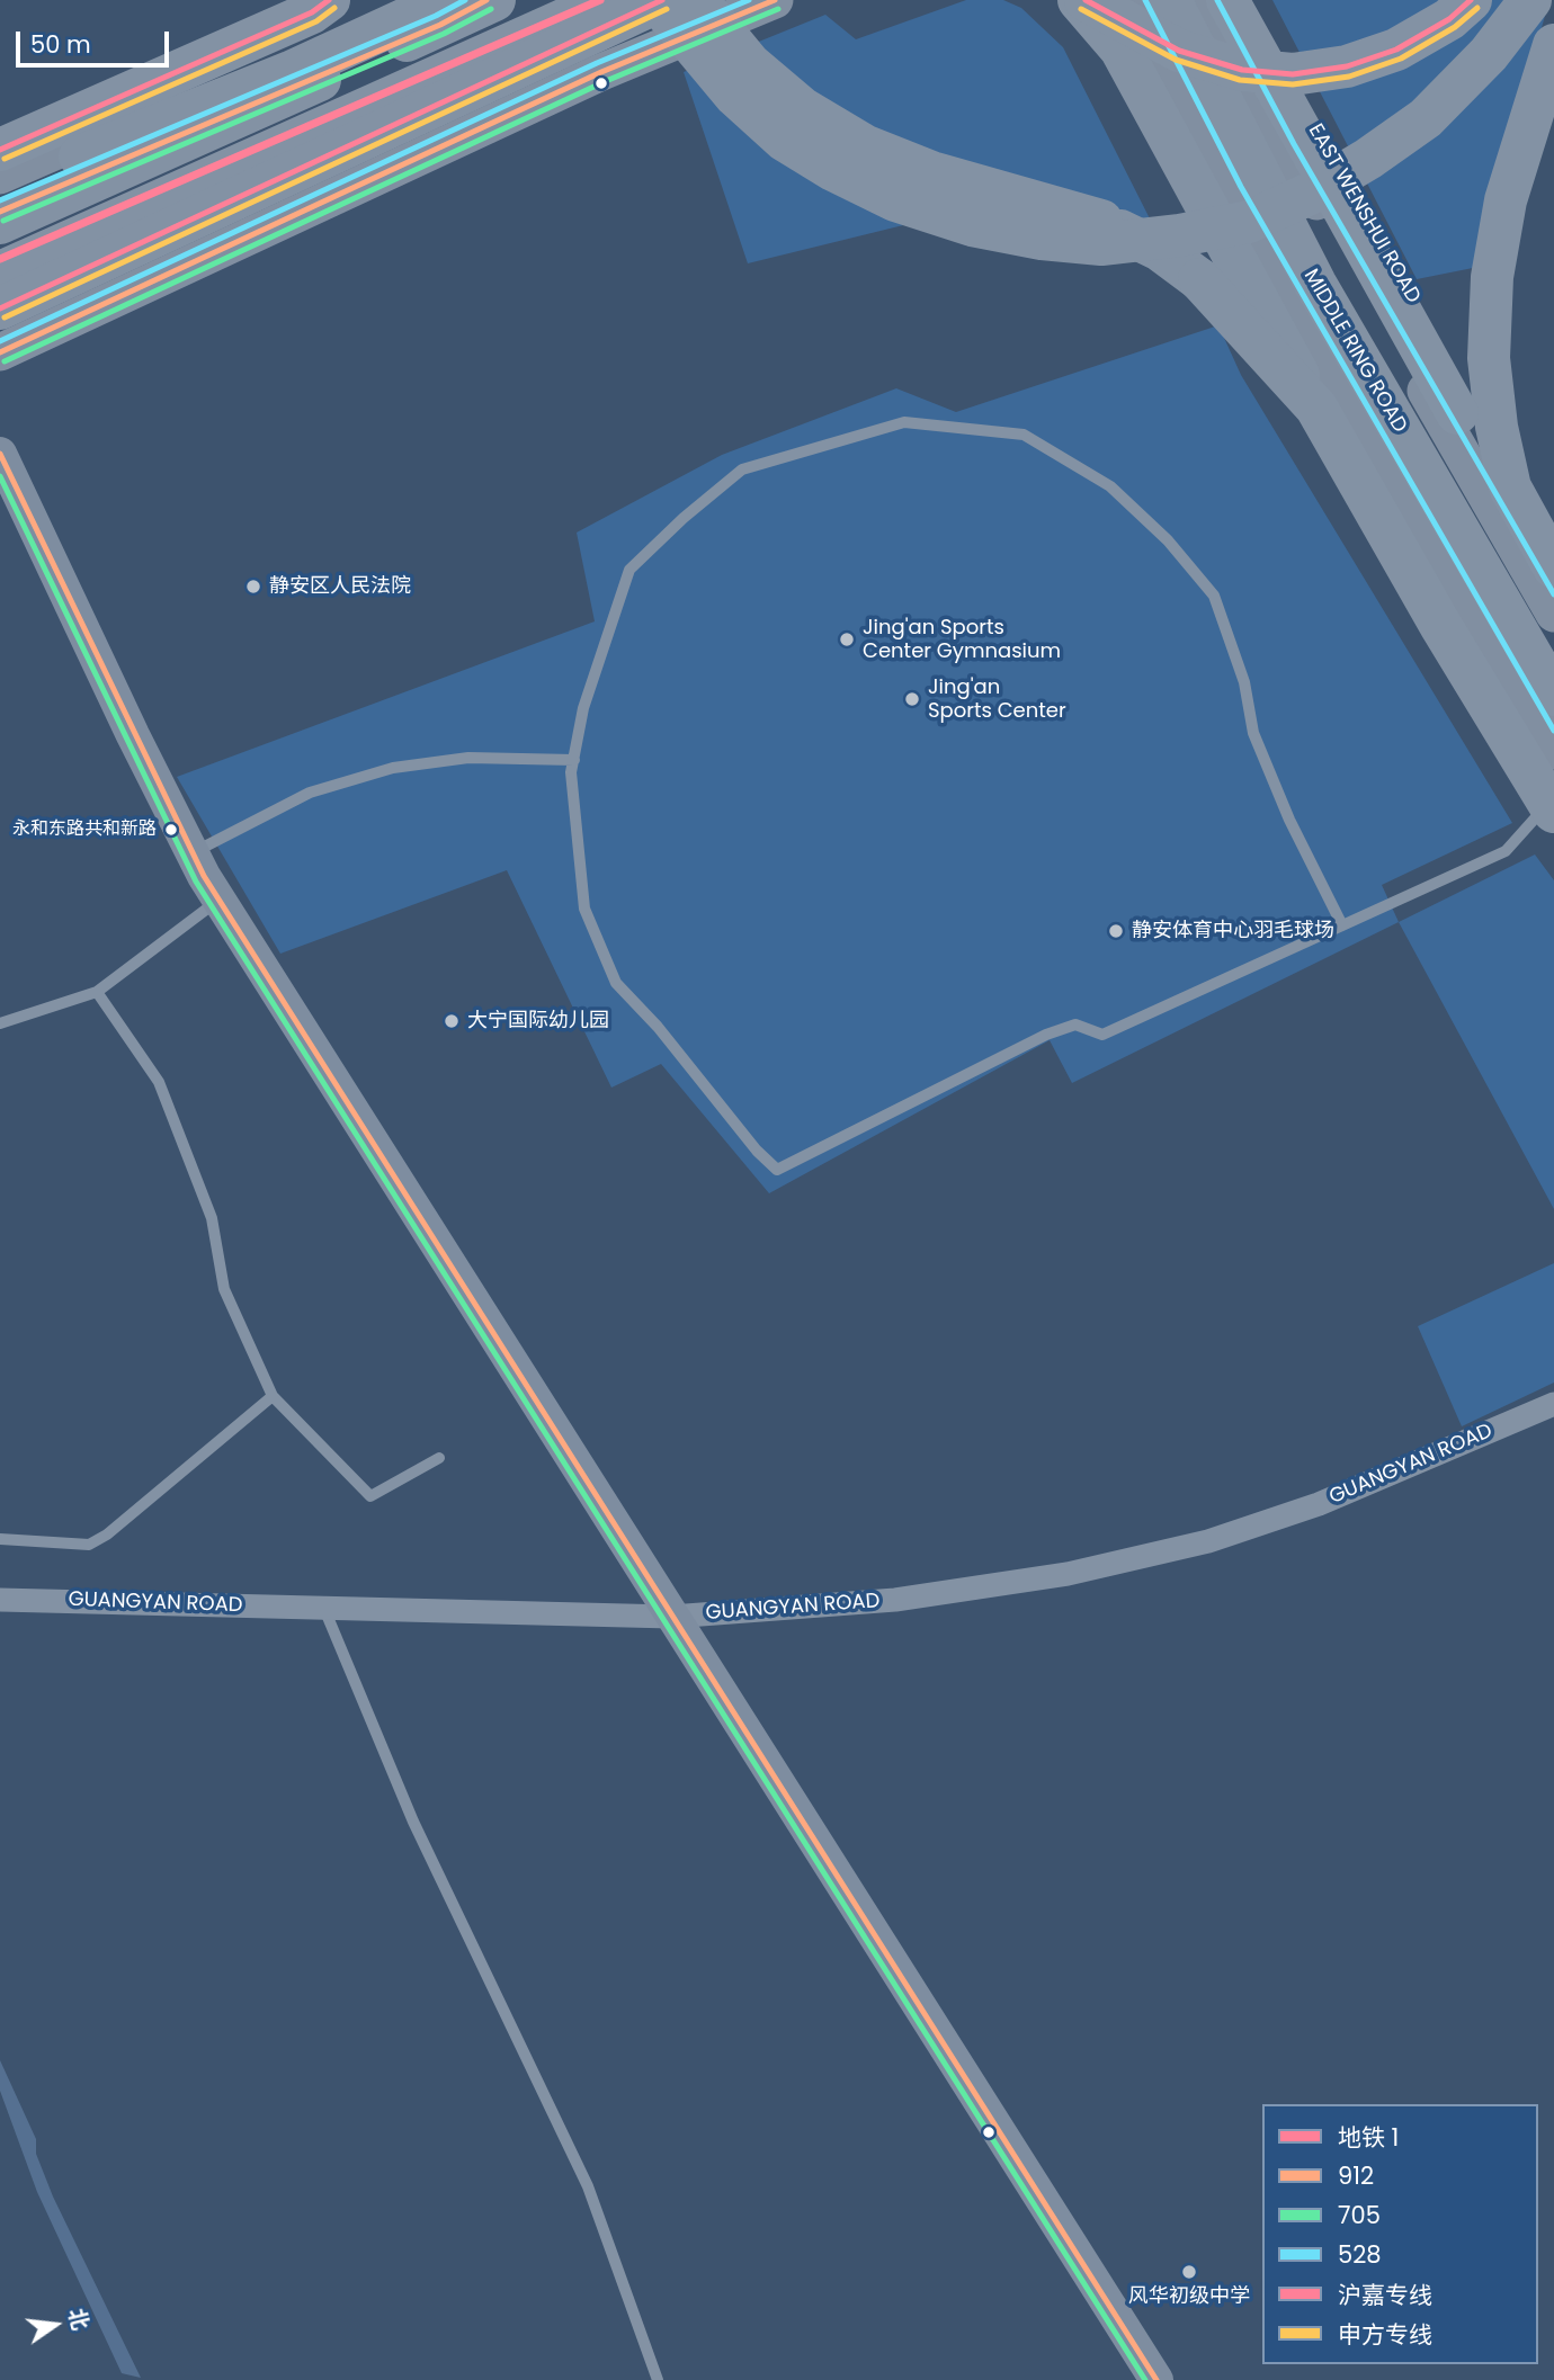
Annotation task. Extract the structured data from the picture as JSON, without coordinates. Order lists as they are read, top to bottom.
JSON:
{
  "streets": {
    "highway": ["MIDDLE RING ROAD"],
    "main road": ["EAST WENSHUI ROAD"],
    "street": ["GUANGYAN ROAD"]
  },
  "places": [
    "静安区人民法院",
    "Jing'an Sports Center Gymnasium",
    "Jing'an Sports Center",
    "永和东路共和新路",
    "静安体育中心羽毛球场",
    "大宁国际幼儿园",
    "风华初级中学"
  ],
  "lines": [
    "metro line 1",
    "transit line 912",
    "transit line 528",
    "transit line 沪嘉专线",
    "transit line 申方专线",
    "transit line 705"
  ],
  "legend": [
    "地铁 1",
    "912",
    "705",
    "528",
    "沪嘉专线",
    "申方专线"
  ],
  "scale_bar": "50 m",
  "north": "right"
}
